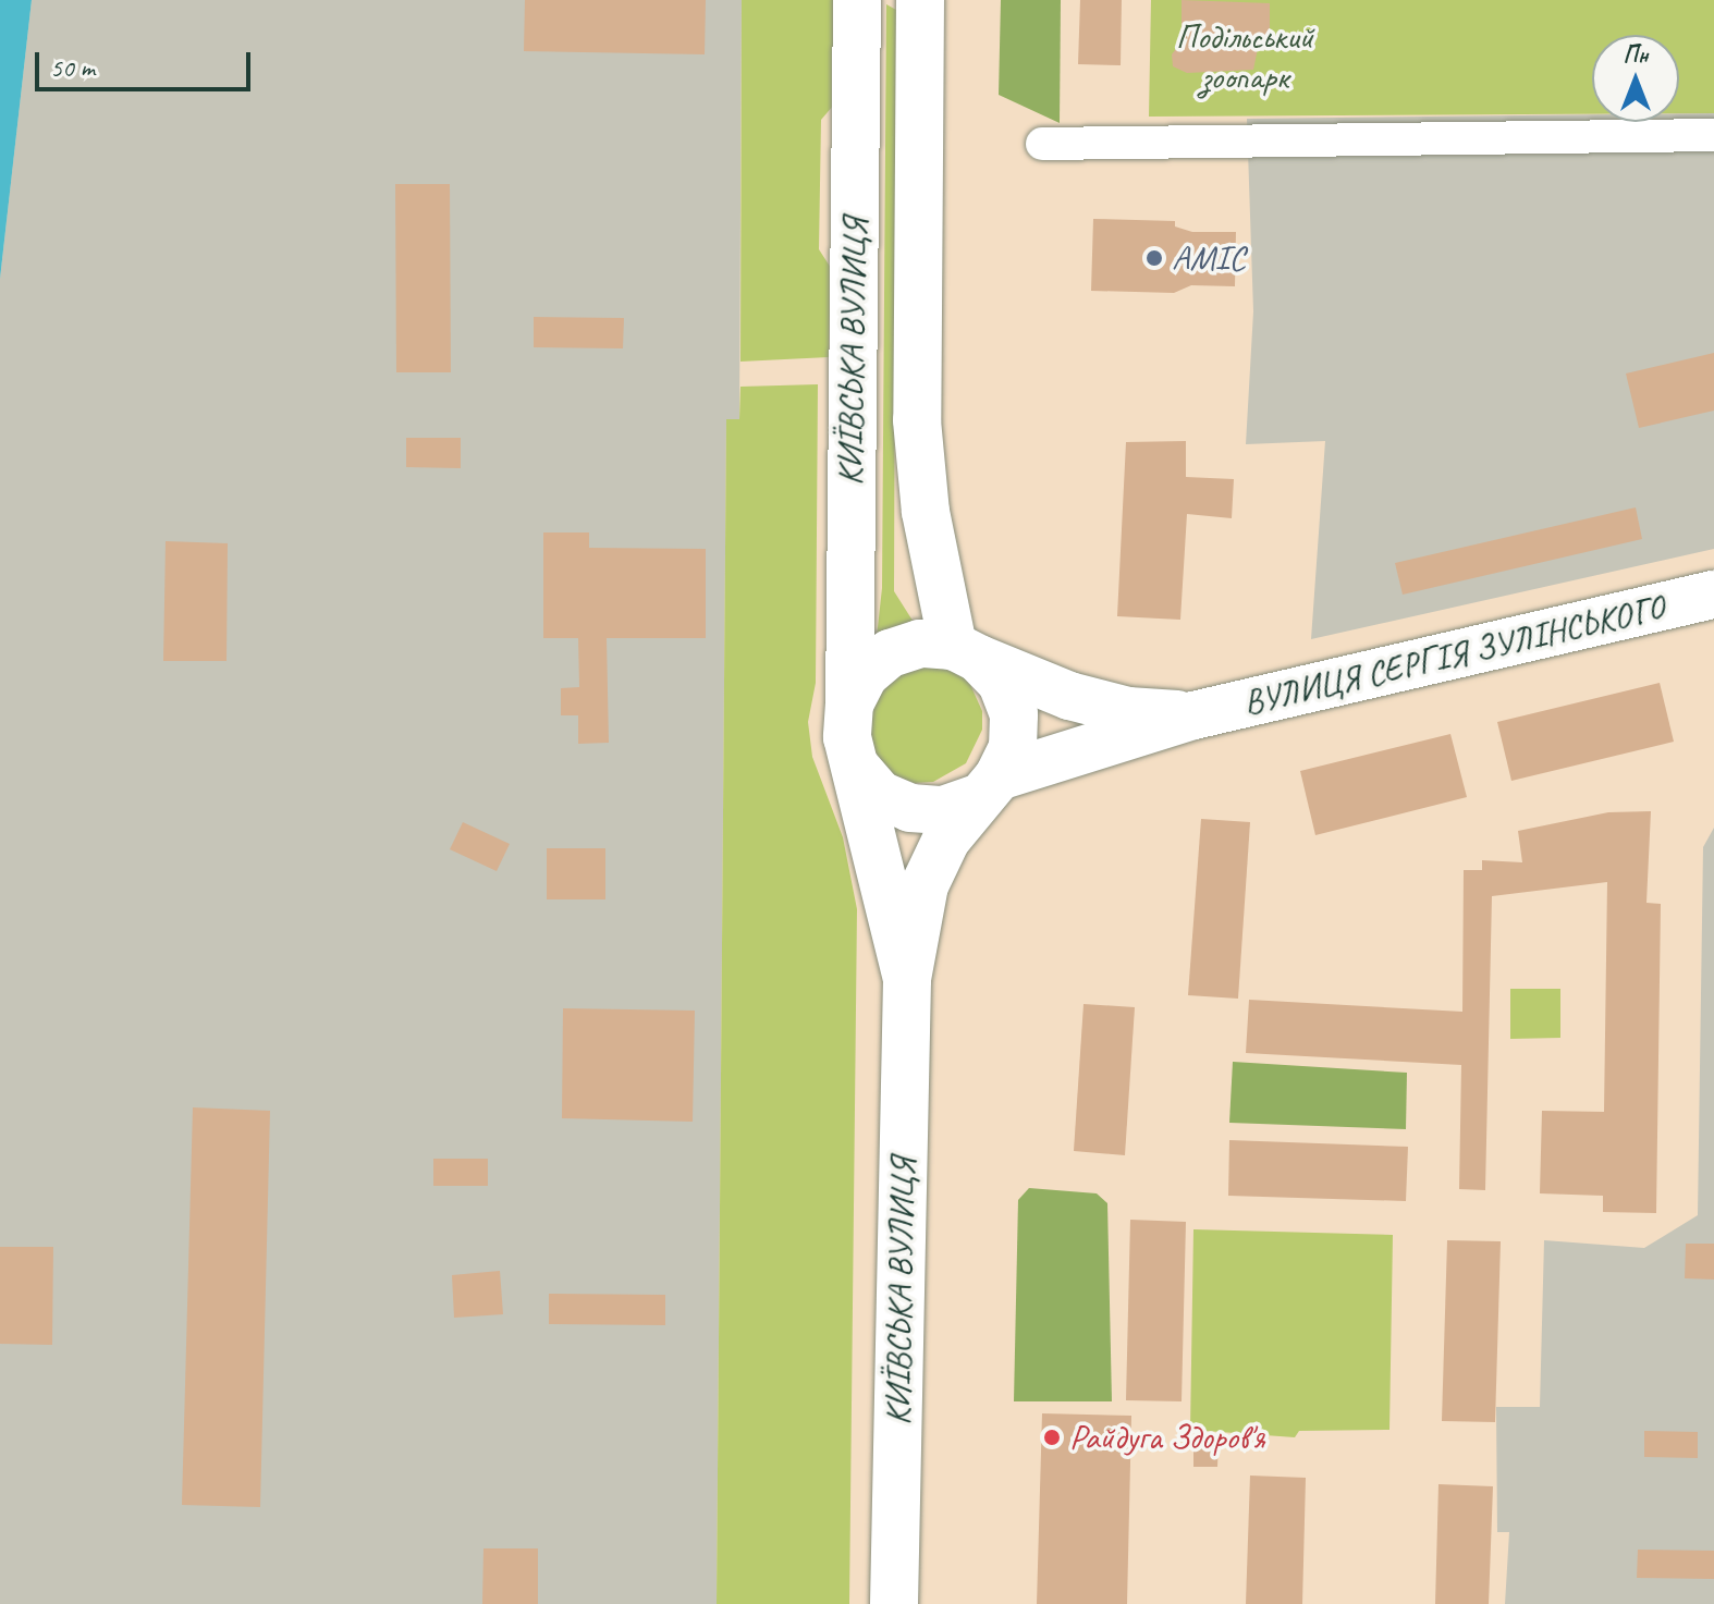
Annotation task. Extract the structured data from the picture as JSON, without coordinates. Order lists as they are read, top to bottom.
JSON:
{
  "streets": {
    "main road": ["КИЇВСЬКА ВУЛИЦЯ", "ВУЛИЦЯ СЕРГІЯ ЗУЛІНСЬКОГО"]
  },
  "parks": ["Подільський зоопарк"],
  "places": ["АМІС", "Райдуга Здоров'я"],
  "scale_bar": "50 m",
  "north": "top"
}
